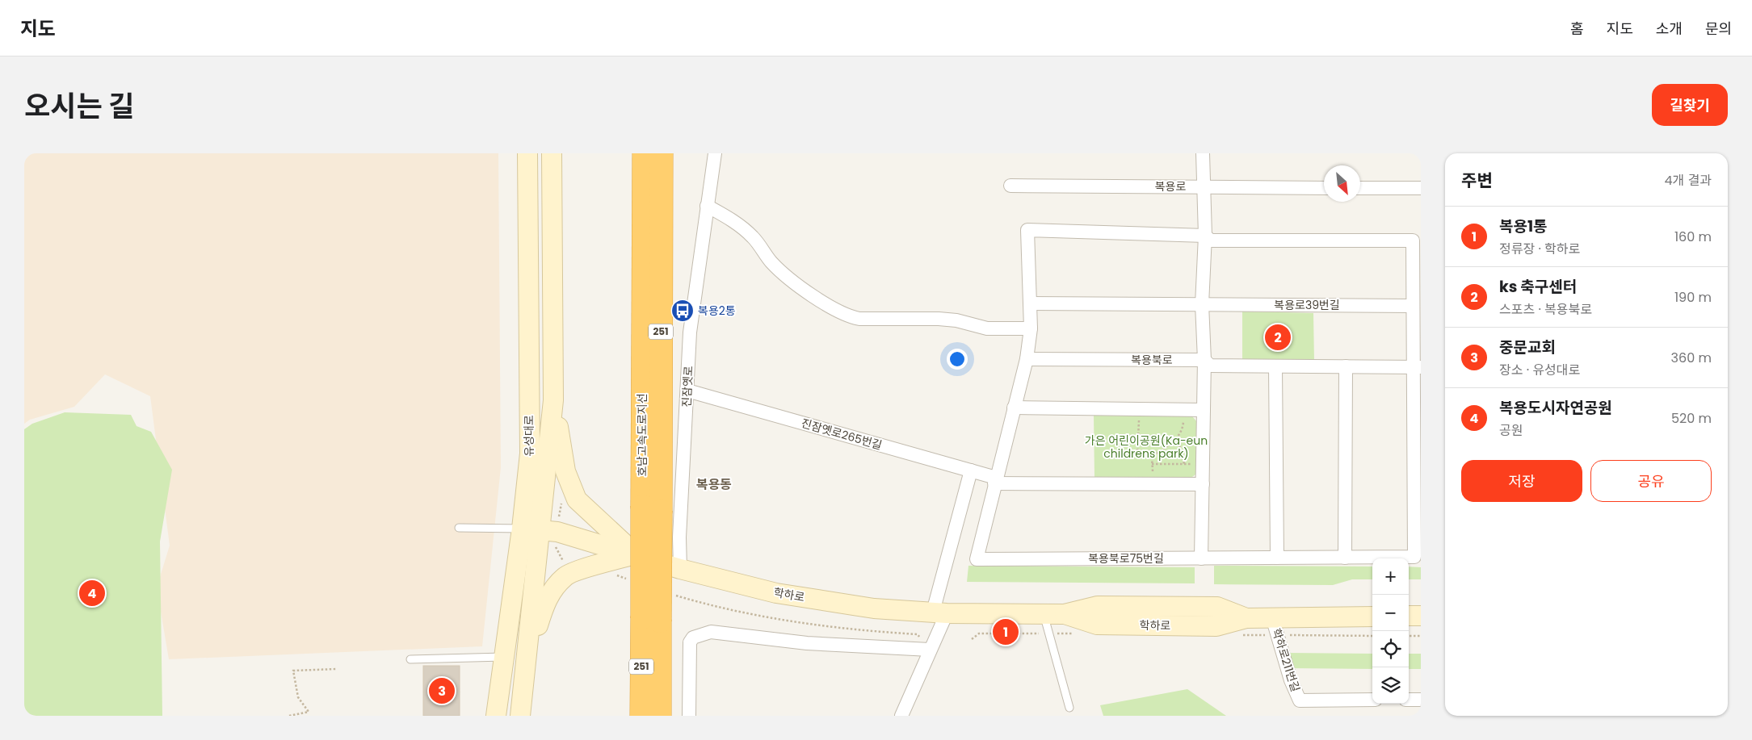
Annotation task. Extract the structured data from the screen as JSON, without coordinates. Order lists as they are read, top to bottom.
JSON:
{
  "streets": {
    "highway": ["251", "호남고속도로지선"],
    "street": [
      "복용로",
      "복용로39번길",
      "복용북로",
      "진잠옛로",
      "진잠옛로265번길",
      "유성대로",
      "복용북로75번길",
      "학하로",
      "학하로211번길"
    ]
  },
  "crossings": [
    ["복용북로", "복용북로75번길"],
    ["진잠옛로", "진잠옛로265번길"],
    ["진잠옛로", "학하로"],
    ["진잠옛로265번길", "복용북로75번길"],
    ["유성대로", "학하로"],
    ["학하로", "학하로211번길"]
  ],
  "districts": ["복용동"],
  "parks": ["가은 어린이공원(Ka-eun childrens park)"],
  "places": {
    "bus stop": ["복용2통"]
  },
  "north": "bottom right",
  "page": {
    "header": "지도",
    "nav": [
      "홈",
      "지도",
      "소개",
      "문의"
    ],
    "title": "오시는 길",
    "buttons": [
      "길찾기",
      ["저장", "공유"]
    ],
    "heading": ["주변", "4개 결과"],
    "list": [
      {
        "mark": "1",
        "name": "복용1통",
        "note": "정류장 · 학하로",
        "value": "160 m"
      },
      {
        "mark": "2",
        "name": "ks 축구센터",
        "note": "스포츠 · 복용북로",
        "value": "190 m"
      },
      {
        "mark": "3",
        "name": "중문교회",
        "note": "장소 · 유성대로",
        "value": "360 m"
      },
      {
        "mark": "4",
        "name": "복용도시자연공원",
        "note": "공원",
        "value": "520 m"
      }
    ],
    "pins": [
      "2",
      "4",
      "1",
      "3"
    ],
    "map_buttons": ["+", "−"]
  }
}
